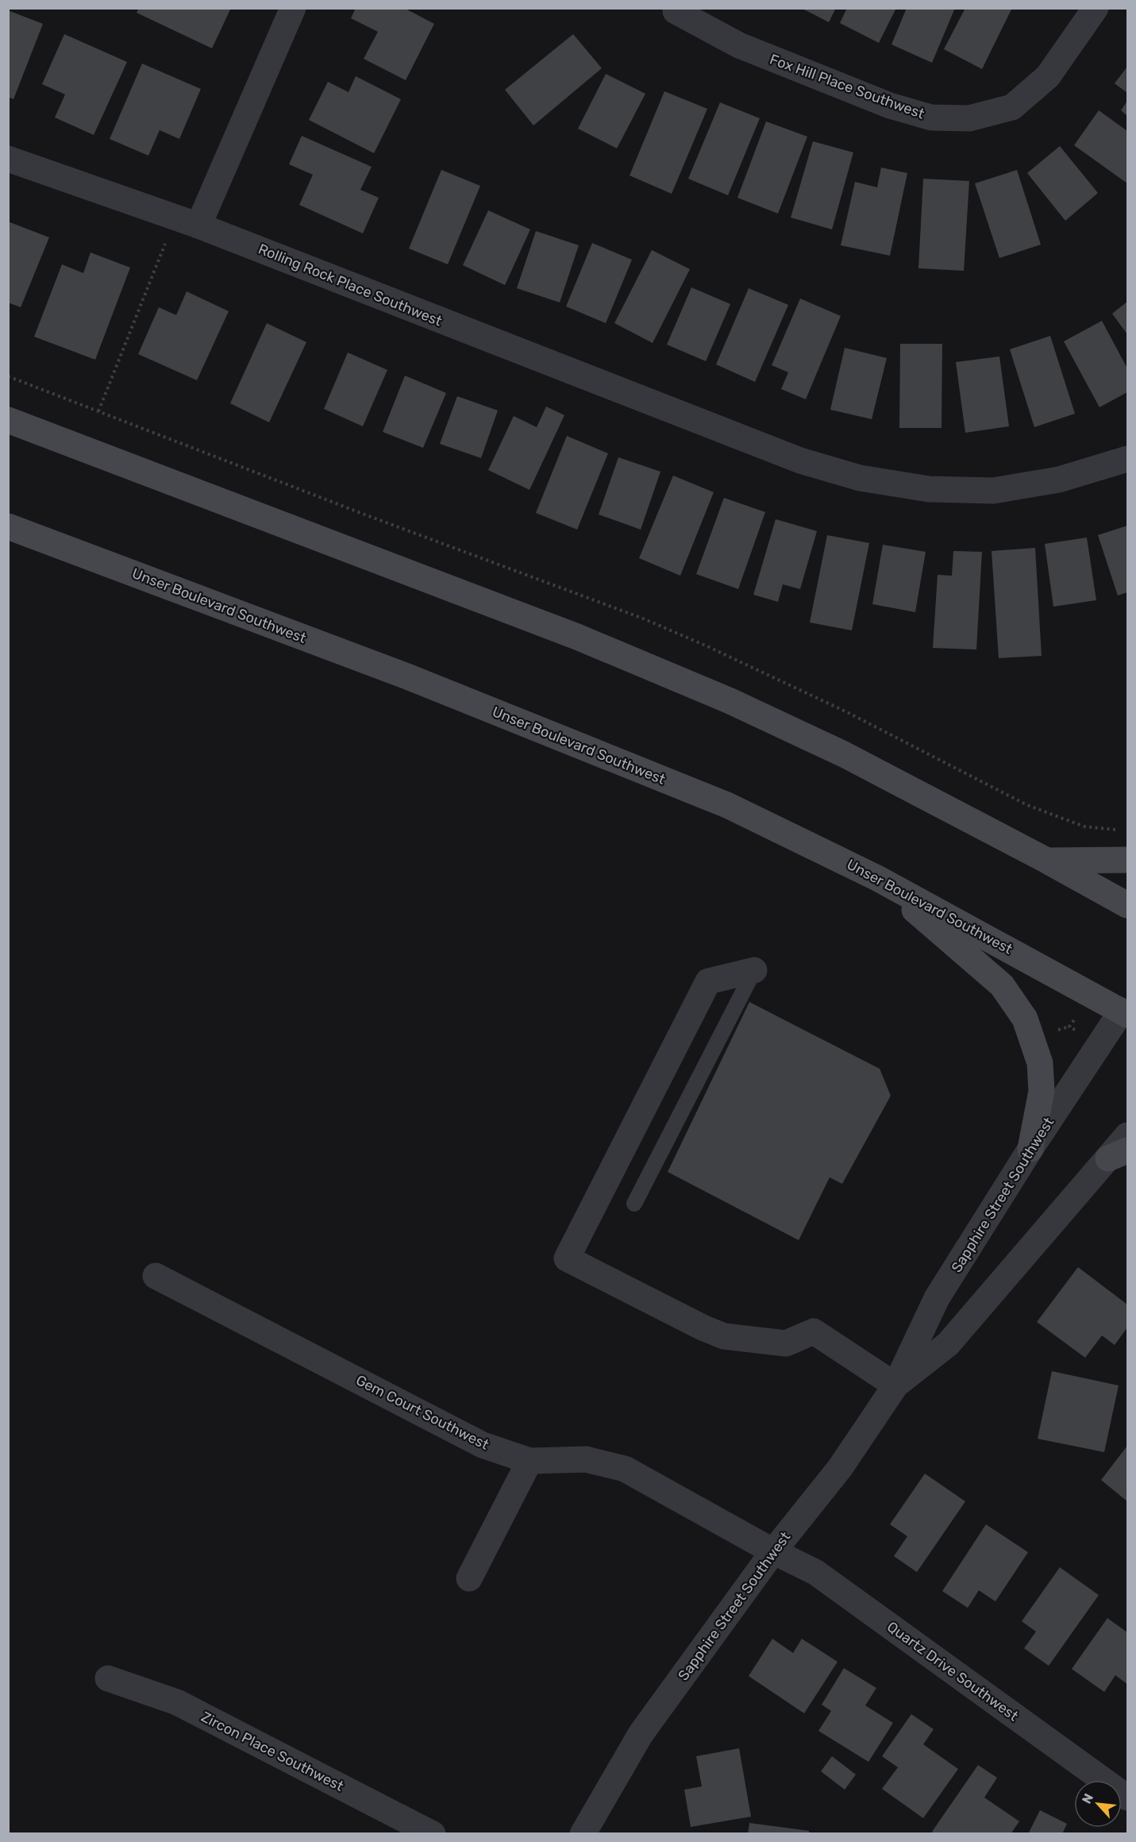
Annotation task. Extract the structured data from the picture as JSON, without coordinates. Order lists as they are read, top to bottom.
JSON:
{
  "streets": {
    "main road": ["Unser Boulevard Southwest"],
    "street": [
      "Fox Hill Place Southwest",
      "Rolling Rock Place Southwest",
      "Sapphire Street Southwest",
      "Gem Court Southwest",
      "Quartz Drive Southwest",
      "Zircon Place Southwest"
    ]
  },
  "crossings": [
    ["Unser Boulevard Southwest", "Sapphire Street Southwest"],
    ["Sapphire Street Southwest", "Gem Court Southwest"],
    ["Sapphire Street Southwest", "Quartz Drive Southwest"],
    ["Gem Court Southwest", "Quartz Drive Southwest"]
  ],
  "north": "top left"
}
